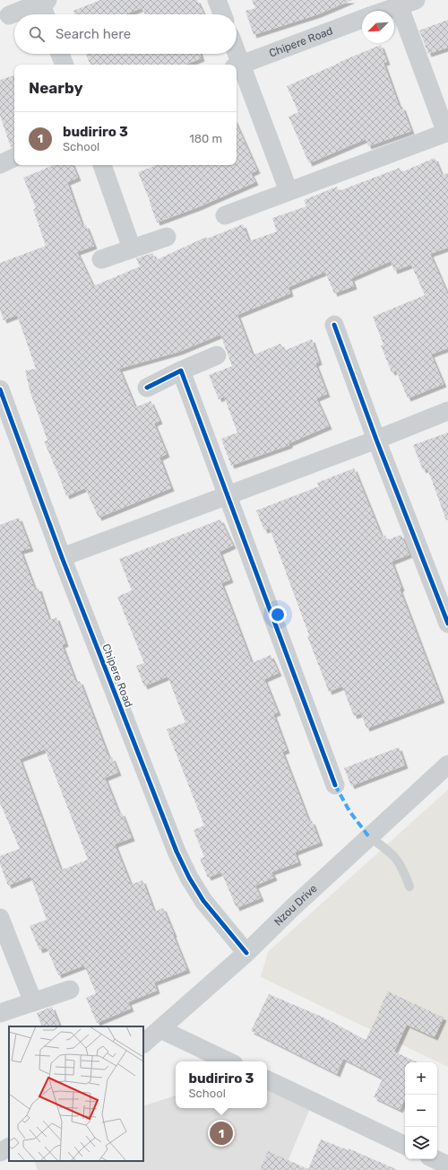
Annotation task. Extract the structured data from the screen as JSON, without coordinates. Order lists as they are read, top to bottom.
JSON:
{
  "streets": {
    "street": ["Chipere Road", "Nzou Drive"]
  },
  "crossings": [
    ["Chipere Road", "Nzou Drive"]
  ],
  "north": "bottom left",
  "page": {
    "search": "Search here",
    "heading": "Nearby",
    "list": [
      {
        "mark": "1",
        "name": "budiriro 3",
        "note": "School",
        "value": "180 m"
      }
    ],
    "popup": ["budiriro 3", "School"],
    "map_buttons": ["+", "−"],
    "pins": "1"
  }
}
